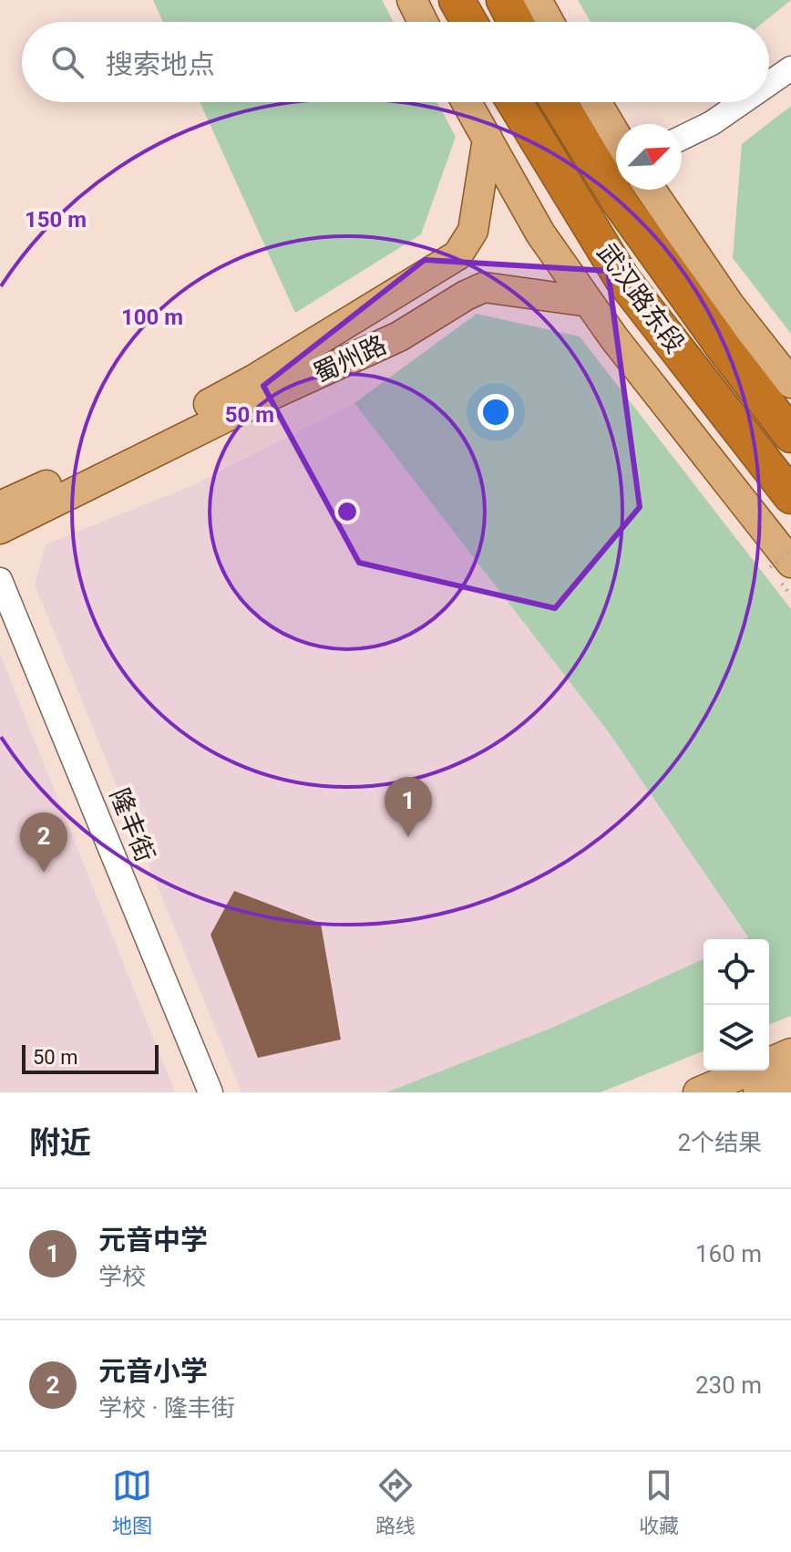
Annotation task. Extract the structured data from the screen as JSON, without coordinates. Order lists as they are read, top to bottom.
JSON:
{
  "streets": {
    "highway": ["武汉路东段"],
    "main road": ["蜀州路"],
    "street": ["隆丰街"]
  },
  "scale_bar": "50 m",
  "north": "top right",
  "page": {
    "search": "搜索地点",
    "pins": ["1", "2"],
    "scale": "50 m",
    "heading": ["附近", "2个结果"],
    "list": [
      {
        "mark": "1",
        "name": "元音中学",
        "note": "学校",
        "value": "160 m"
      },
      {
        "mark": "2",
        "name": "元音小学",
        "note": "学校 · 隆丰街",
        "value": "230 m"
      }
    ],
    "nav": ["地图", "路线", "收藏"]
  },
  "rings": ["150 m", "100 m", "50 m"]
}
